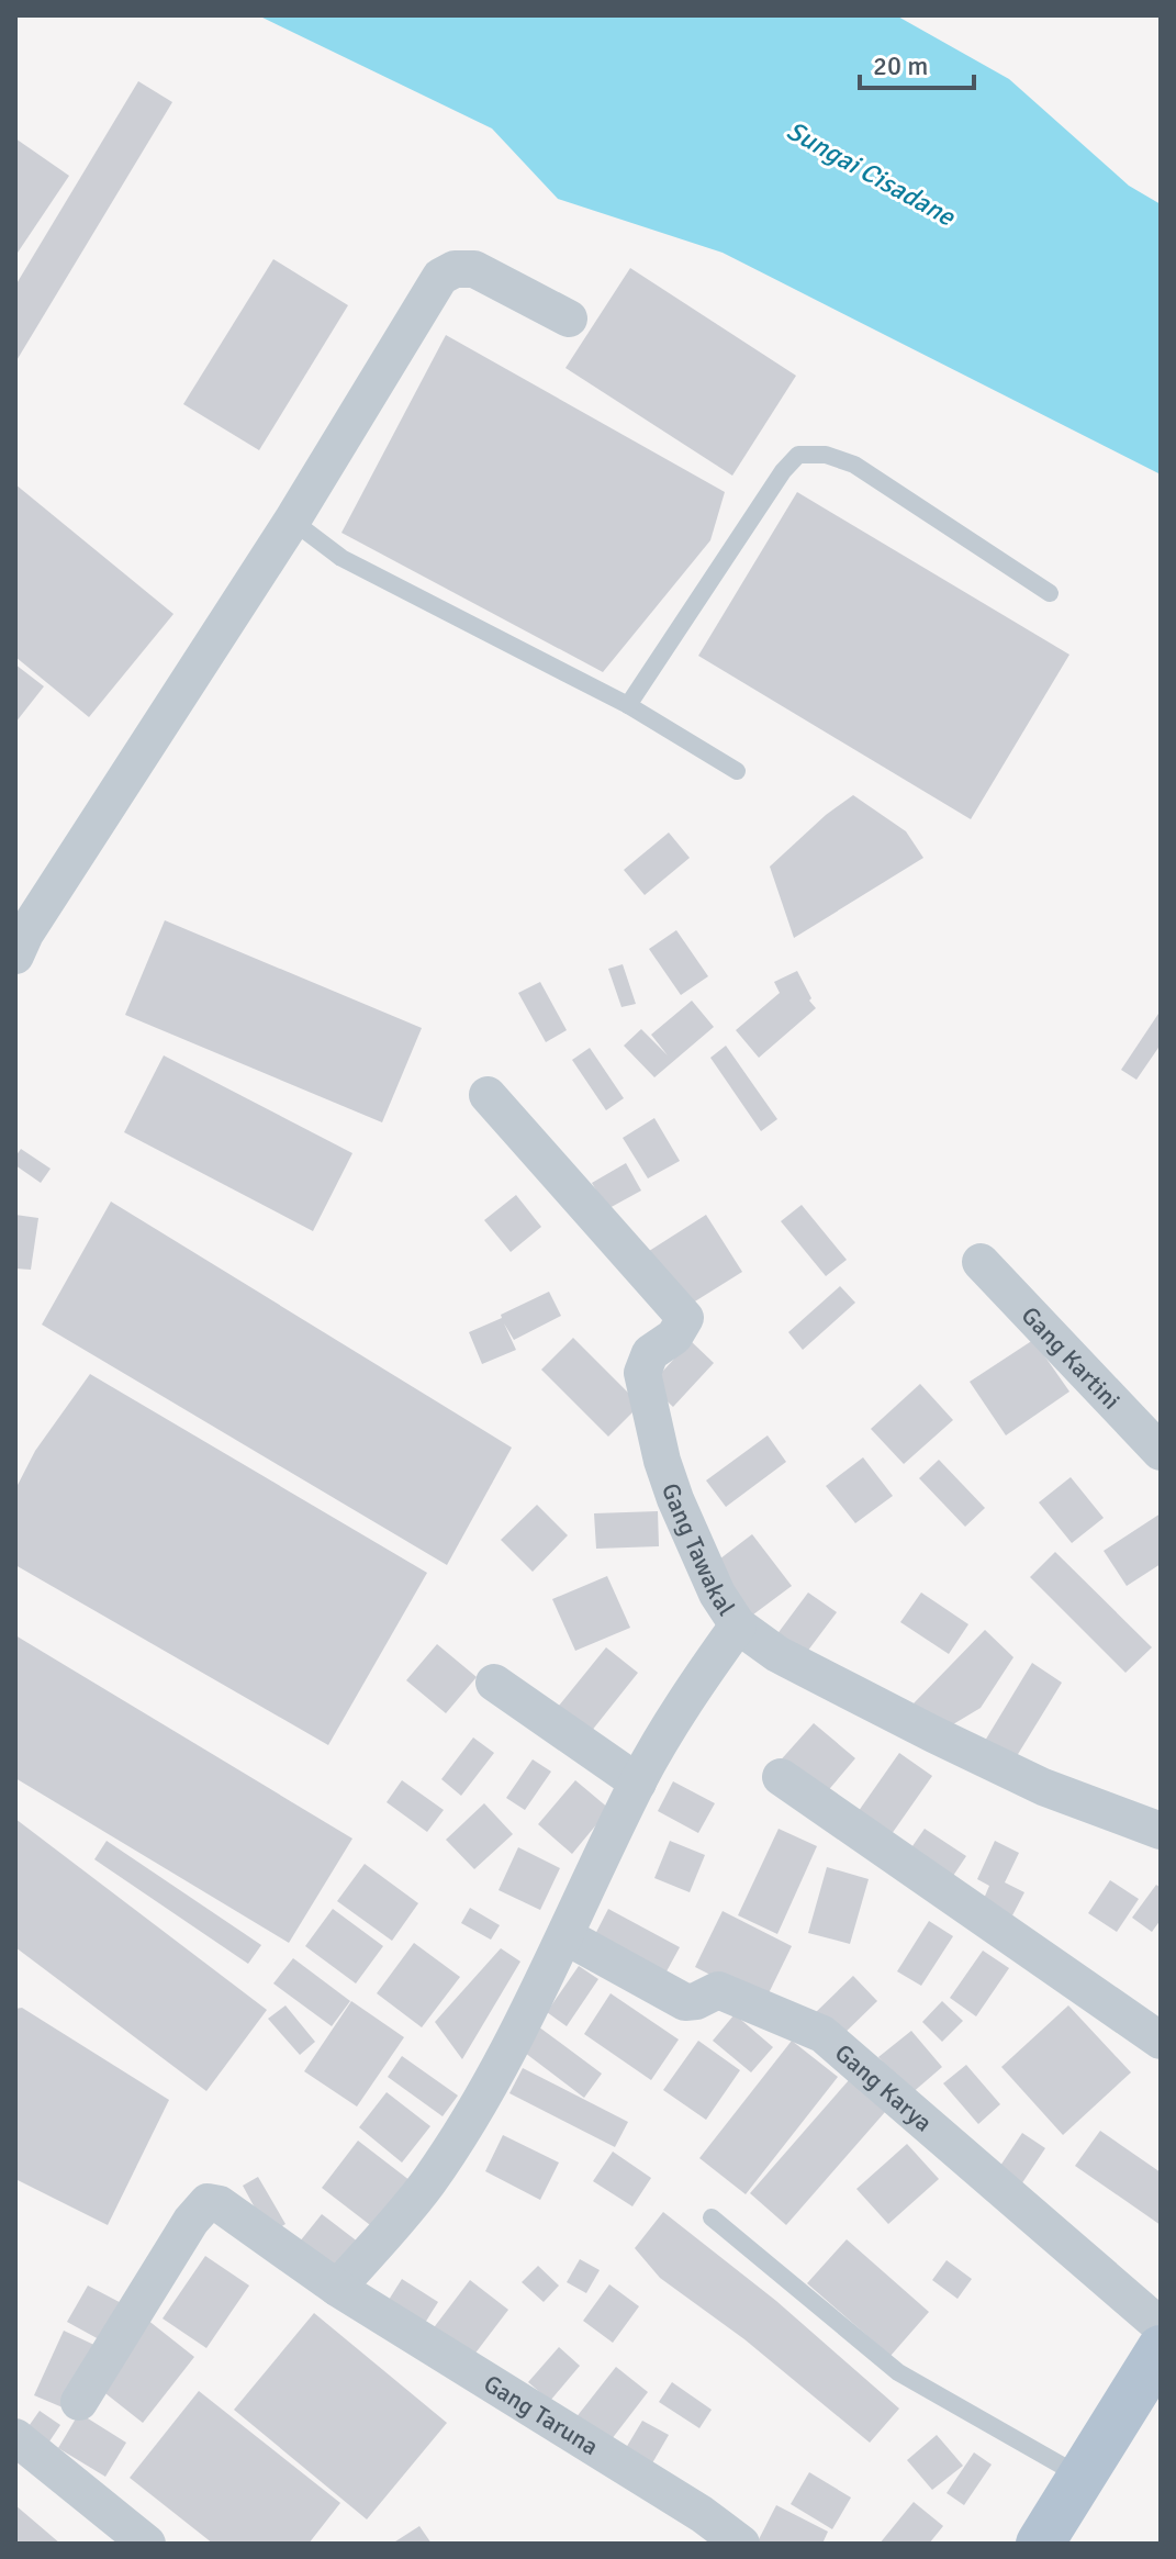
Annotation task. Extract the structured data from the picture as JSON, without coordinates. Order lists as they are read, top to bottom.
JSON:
{
  "streets": {
    "street": [
      "Gang Kartini",
      "Gang Tawakal",
      "Gang Karya",
      "Gang Taruna"
    ]
  },
  "water": ["Sungai Cisadane"],
  "scale_bar": "20 m"
}
